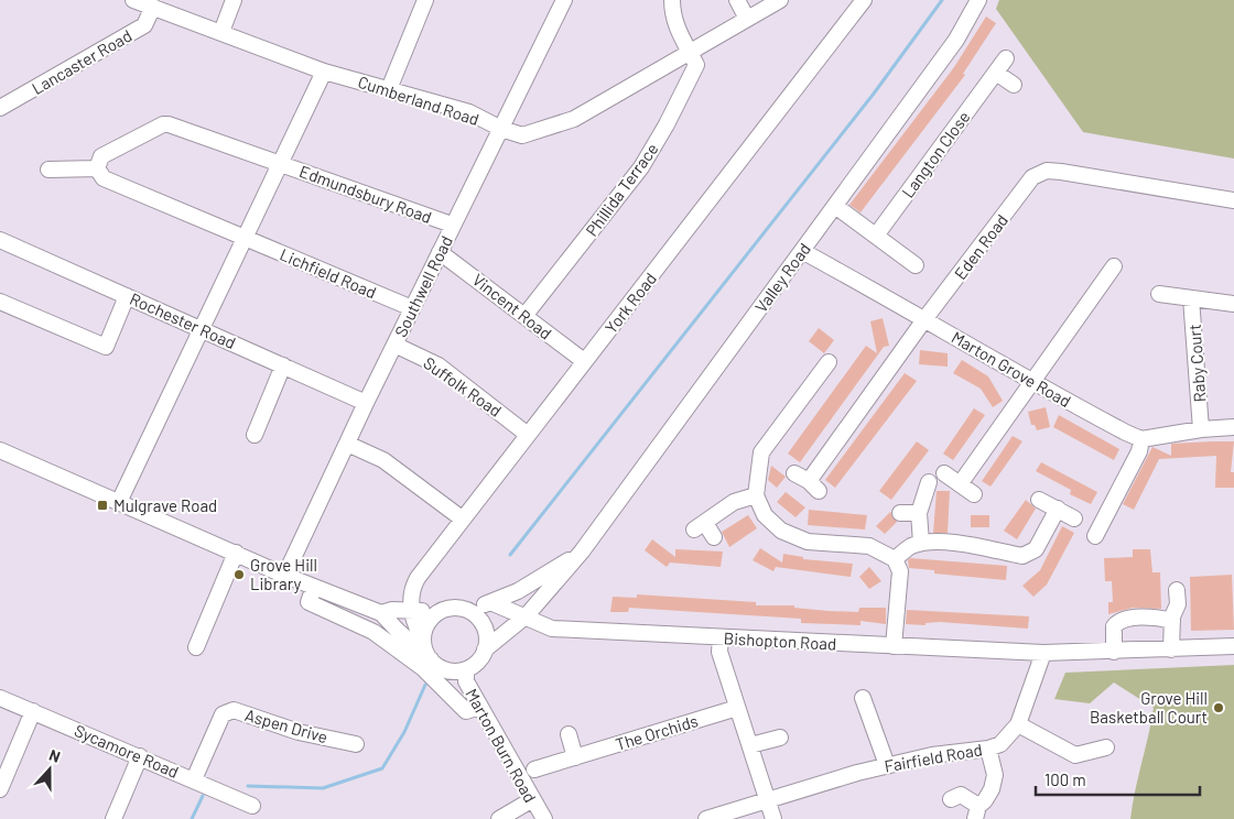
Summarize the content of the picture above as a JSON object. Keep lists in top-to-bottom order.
{
  "streets": {
    "street": [
      "Lancaster Road",
      "Cumberland Road",
      "Langton Close",
      "Phillida Terrace",
      "Edmundsbury Road",
      "Eden Road",
      "Lichfield Road",
      "Valley Road",
      "Southwell Road",
      "York Road",
      "Vincent Road",
      "Rochester Road",
      "Raby Court",
      "Marton Grove Road",
      "Suffolk Road",
      "Bishopton Road",
      "Aspen Drive",
      "The Orchids",
      "Marton Burn Road",
      "Sycamore Road",
      "Fairfield Road"
    ]
  },
  "crossings": [
    ["Lancaster Road", "Cumberland Road"],
    ["Cumberland Road", "Phillida Terrace"],
    ["Cumberland Road", "Southwell Road"],
    ["Phillida Terrace", "Vincent Road"],
    ["Edmundsbury Road", "Lichfield Road"],
    ["Edmundsbury Road", "Southwell Road"],
    ["Eden Road", "Marton Grove Road"],
    ["Lichfield Road", "Southwell Road"],
    ["Valley Road", "Marton Grove Road"],
    ["Valley Road", "Bishopton Road"],
    ["Valley Road", "Marton Burn Road"],
    ["Southwell Road", "Vincent Road"],
    ["Southwell Road", "Rochester Road"],
    ["Southwell Road", "Suffolk Road"],
    ["York Road", "Vincent Road"],
    ["York Road", "Suffolk Road"],
    ["Bishopton Road", "Fairfield Road"],
    ["Aspen Drive", "Sycamore Road"]
  ],
  "places": {
    "transit": ["Mulgrave Road"],
    "other": ["Grove Hill Library", "Grove Hill Basketball Court"]
  },
  "scale_bar": "100 m",
  "north": "top"
}
